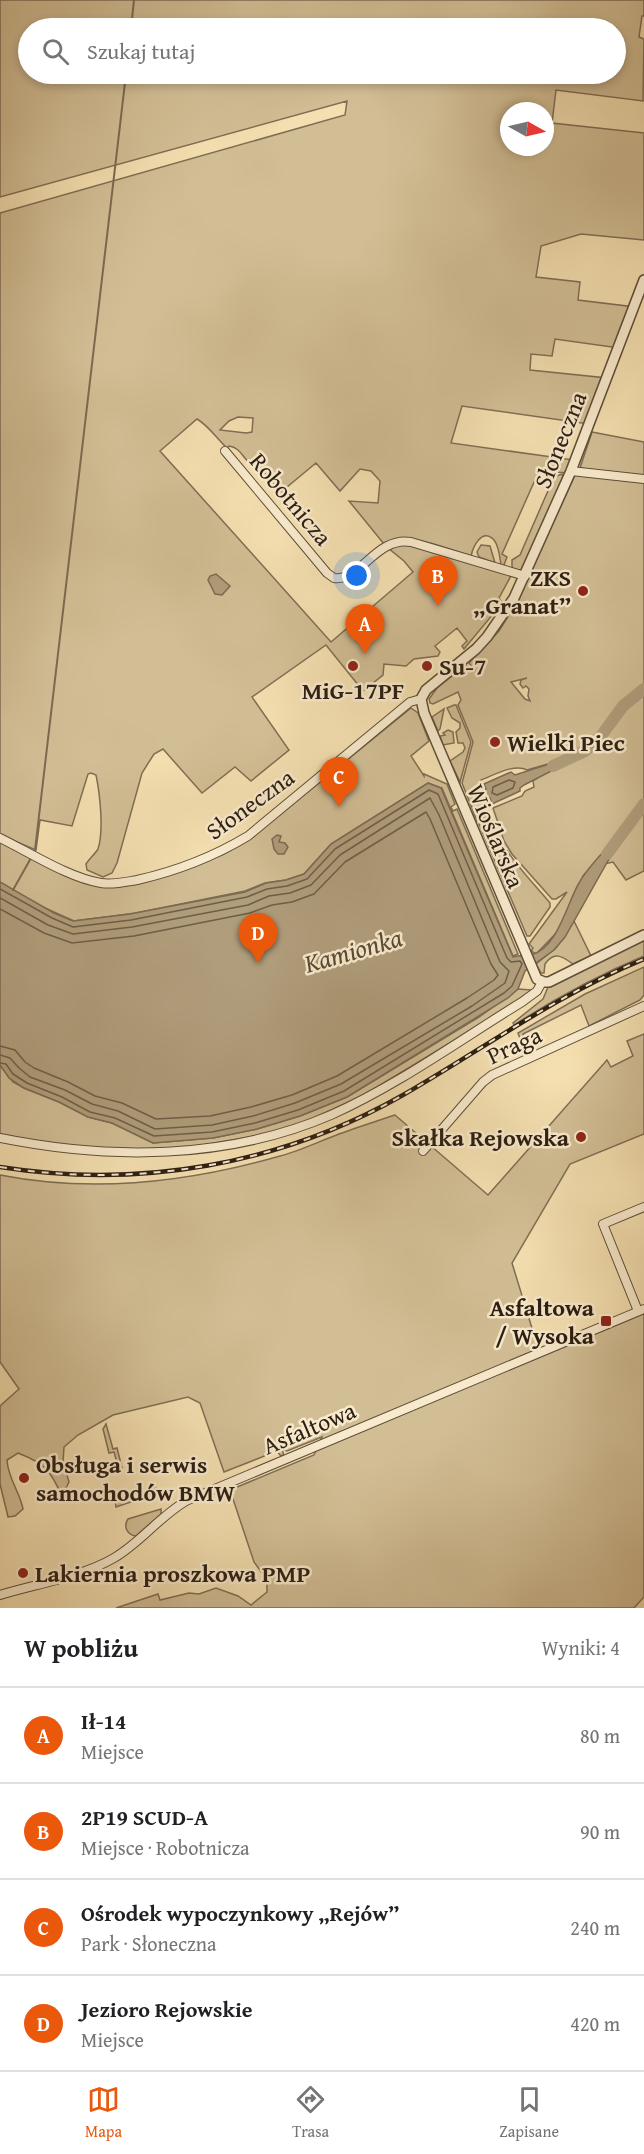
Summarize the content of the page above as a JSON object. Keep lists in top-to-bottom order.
{
  "streets": {
    "street": [
      "Słoneczna",
      "Robotnicza",
      "Wioślarska",
      "Praga",
      "Asfaltowa"
    ]
  },
  "crossings": [
    ["Słoneczna", "Robotnicza"],
    ["Słoneczna", "Wioślarska"]
  ],
  "water": ["Kamionka"],
  "places": {
    "other": [
      "ZKS „Granat”",
      "MiG-17PF",
      "Su-7",
      "Wielki Piec",
      "Skałka Rejowska",
      "Obsługa i serwis samochodów BMW",
      "Lakiernia proszkowa PMP"
    ],
    "transit": ["Asfaltowa / Wysoka"]
  },
  "north": "right",
  "page": {
    "search": "Szukaj tutaj",
    "pins": [
      "B",
      "A",
      "C",
      "D"
    ],
    "heading": ["W pobliżu", "Wyniki: 4"],
    "list": [
      {
        "mark": "A",
        "name": "Ił-14",
        "note": "Miejsce",
        "value": "80 m"
      },
      {
        "mark": "B",
        "name": "2P19 SCUD-A",
        "note": "Miejsce · Robotnicza",
        "value": "90 m"
      },
      {
        "mark": "C",
        "name": "Ośrodek wypoczynkowy „Rejów”",
        "note": "Park · Słoneczna",
        "value": "240 m"
      },
      {
        "mark": "D",
        "name": "Jezioro Rejowskie",
        "note": "Miejsce",
        "value": "420 m"
      }
    ],
    "nav": ["Mapa", "Trasa", "Zapisane"]
  }
}
